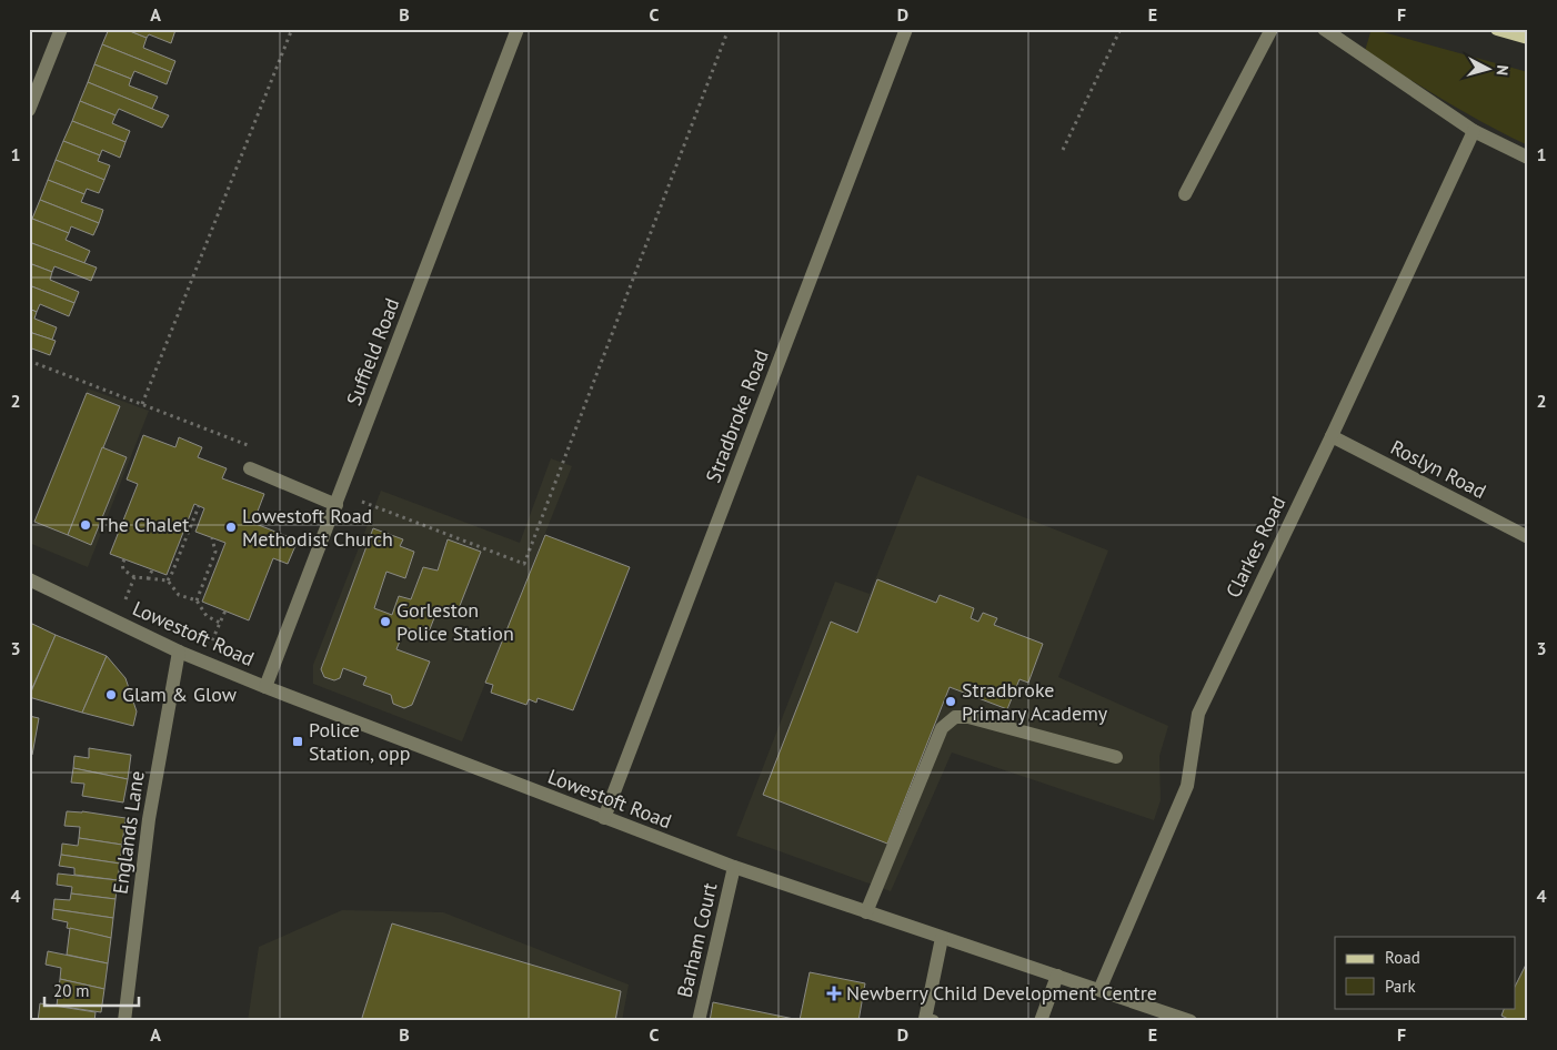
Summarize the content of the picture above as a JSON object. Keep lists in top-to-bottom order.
{
  "streets": {
    "street": [
      "Suffield Road",
      "Stradbroke Road",
      "Roslyn Road",
      "Clarkes Road",
      "Lowestoft Road",
      "Englands Lane",
      "Barham Court"
    ]
  },
  "crossings": [
    ["Suffield Road", "Lowestoft Road"],
    ["Stradbroke Road", "Lowestoft Road"],
    ["Roslyn Road", "Clarkes Road"],
    ["Clarkes Road", "Lowestoft Road"],
    ["Lowestoft Road", "Englands Lane"],
    ["Lowestoft Road", "Barham Court"]
  ],
  "places": {
    "other": [
      "The Chalet",
      "Lowestoft Road Methodist Church",
      "Gorleston Police Station",
      "Glam & Glow",
      "Stradbroke Primary Academy"
    ],
    "transit": ["Police Station, opp"],
    "health": ["Newberry Child Development Centre"]
  },
  "legend": ["Road", "Park"],
  "scale_bar": "20 m",
  "north": "right",
  "grid": {
    "columns": [
      "A",
      "B",
      "C",
      "D",
      "E",
      "F"
    ],
    "rows": [
      "1",
      "2",
      "3",
      "4"
    ]
  }
}
